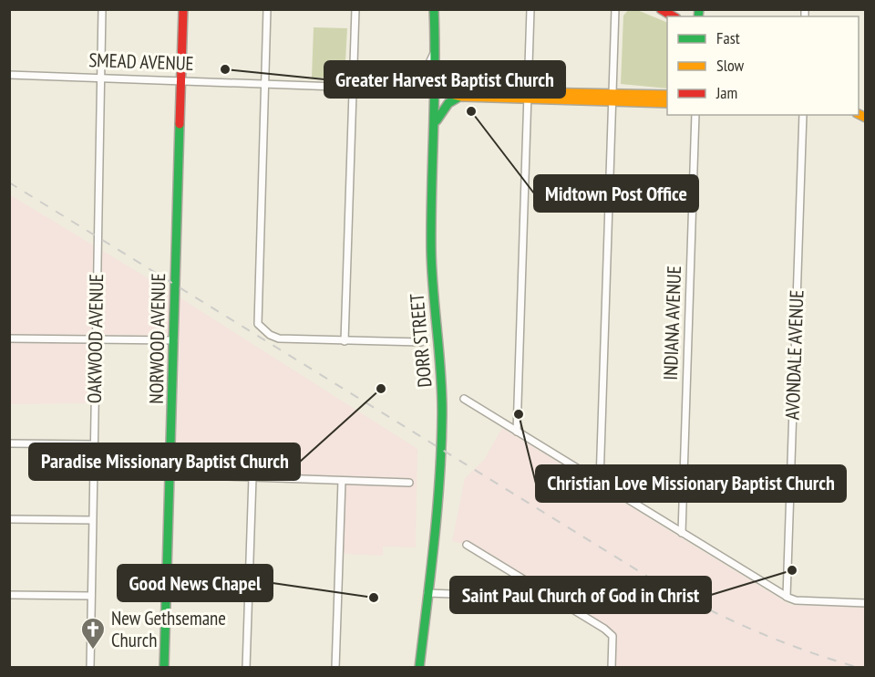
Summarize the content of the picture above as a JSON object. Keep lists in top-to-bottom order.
{
  "streets": {
    "street": [
      "SMEAD AVENUE",
      "INDIANA AVENUE",
      "OAKWOOD AVENUE",
      "NORWOOD AVENUE",
      "DORR STREET",
      "AVONDALE AVENUE"
    ]
  },
  "crossings": [
    ["SMEAD AVENUE", "OAKWOOD AVENUE"],
    ["SMEAD AVENUE", "NORWOOD AVENUE"],
    ["SMEAD AVENUE", "DORR STREET"]
  ],
  "places": {
    "other": [
      "Greater Harvest Baptist Church",
      "Midtown Post Office",
      "Paradise Missionary Baptist Church",
      "Christian Love Missionary Baptist Church",
      "Saint Paul Church of God in Christ",
      "Good News Chapel"
    ],
    "church": ["New Gethsemane Church"]
  },
  "legend": ["Fast", "Slow", "Jam"]
}
